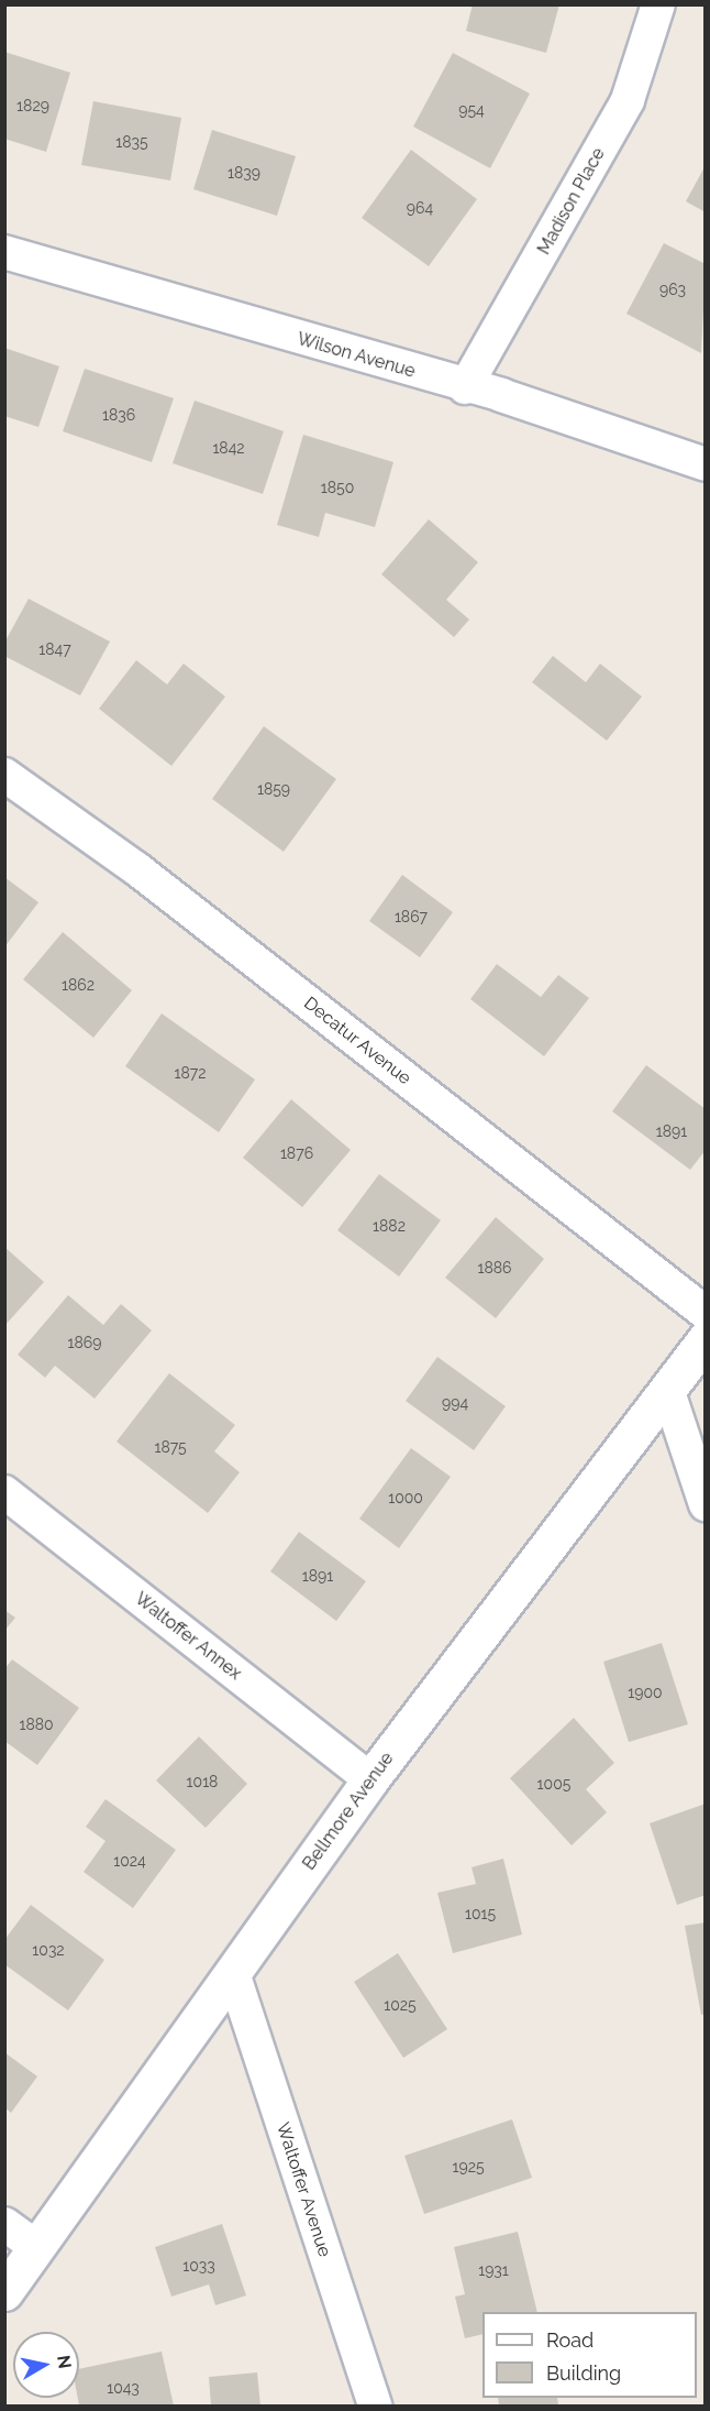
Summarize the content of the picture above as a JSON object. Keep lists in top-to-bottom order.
{
  "streets": {
    "main road": ["Bellmore Avenue"],
    "street": [
      "Madison Place",
      "Wilson Avenue",
      "Decatur Avenue",
      "Waltoffer Annex",
      "Waltoffer Avenue"
    ]
  },
  "crossings": [
    ["Madison Place", "Wilson Avenue"],
    ["Waltoffer Annex", "Bellmore Avenue"],
    ["Bellmore Avenue", "Waltoffer Avenue"]
  ],
  "house_numbers": [
    "1829",
    "954",
    "1835",
    "1839",
    "964",
    "963",
    "1836",
    "1842",
    "1850",
    "1847",
    "1859",
    "1867",
    "1862",
    "1872",
    "1891",
    "1876",
    "1882",
    "1886",
    "1869",
    "994",
    "1875",
    "1000",
    "1891",
    "1900",
    "1880",
    "1018",
    "1005",
    "1024",
    "1015",
    "1032",
    "1025",
    "1925",
    "1033",
    "1931",
    "1043"
  ],
  "legend": ["Road", "Building"],
  "north": "right"
}
